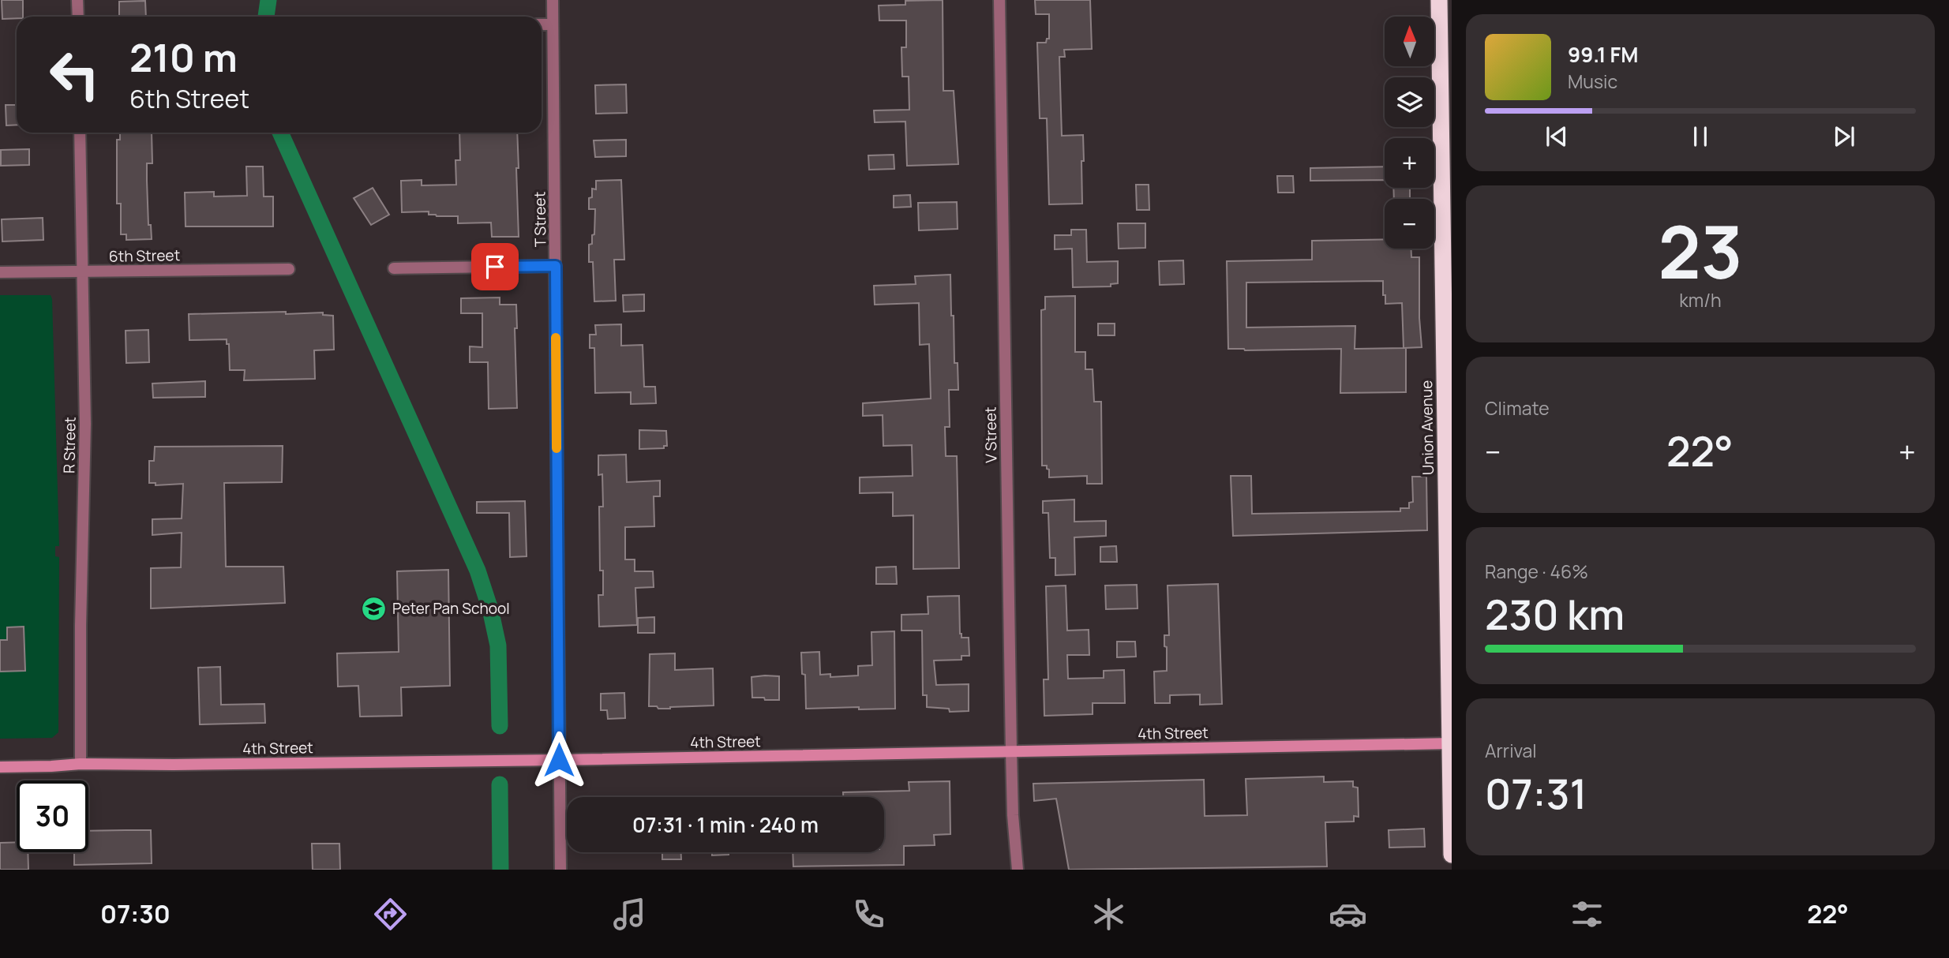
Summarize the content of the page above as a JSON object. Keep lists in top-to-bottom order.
{
  "streets": {
    "highway": ["Union Avenue"],
    "street": [
      "T Street",
      "6th Street",
      "V Street",
      "R Street",
      "4th Street"
    ]
  },
  "crossings": [
    ["T Street", "4th Street"],
    ["6th Street", "R Street"],
    ["Union Avenue", "4th Street"],
    ["V Street", "4th Street"],
    ["R Street", "4th Street"]
  ],
  "places": {
    "school or university": ["Peter Pan School"]
  },
  "north": "top",
  "page": {
    "map_buttons": ["+", "−"],
    "turn": ["210 m", "6th Street"],
    "song": ["99.1 FM", "Music"],
    "tile": [
      ["23", "km/h"],
      "Climate",
      ["Range · 46%", "230 km"],
      ["Arrival", "07:31"]
    ],
    "heat": ["−", "22°", "+"],
    "limit": "30",
    "trip": "07:31 · 1 min · 240 m",
    "tabs": ["07:30", "22°"]
  }
}
